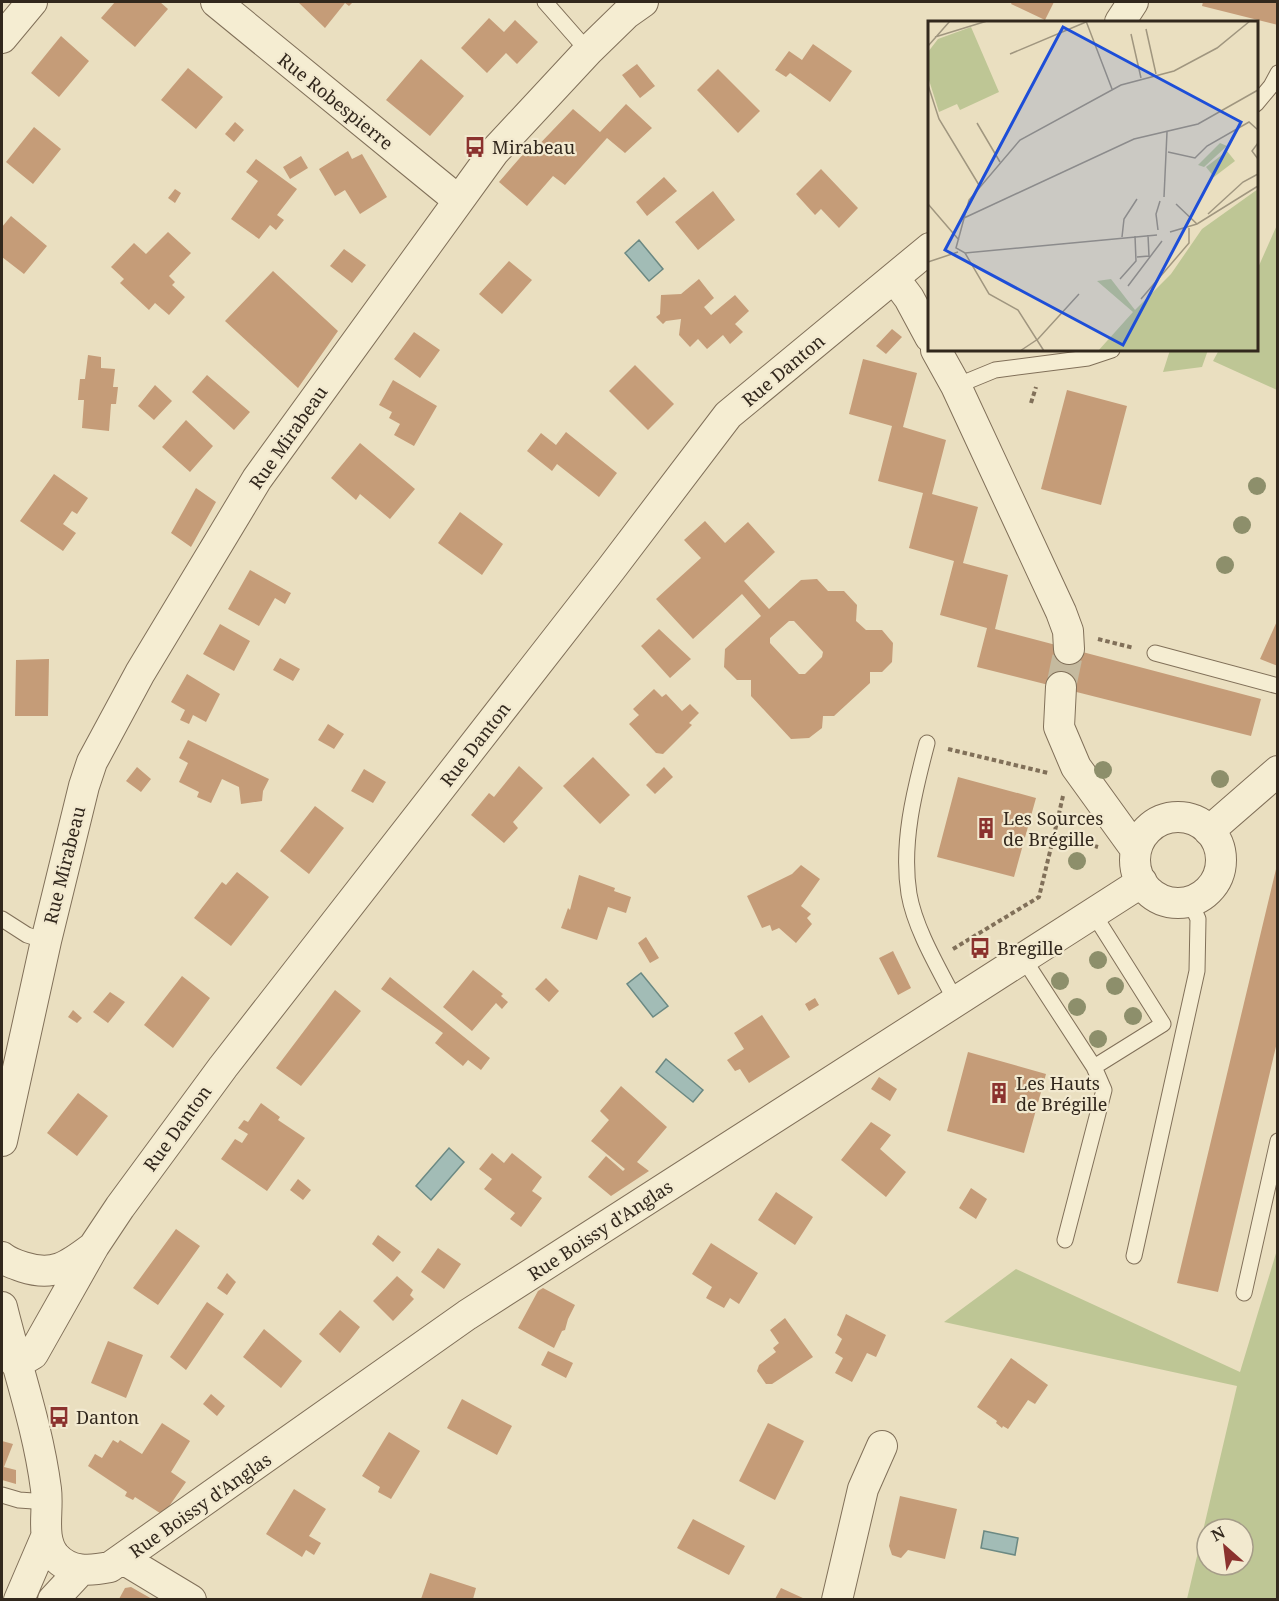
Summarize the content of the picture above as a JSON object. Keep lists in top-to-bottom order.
{
  "streets": {
    "street": [
      "Rue Robespierre",
      "Rue Danton",
      "Rue Mirabeau",
      "Rue Boissy d'Anglas"
    ]
  },
  "crossings": [
    ["Rue Robespierre", "Rue Mirabeau"]
  ],
  "places": {
    "bus stop": ["Mirabeau", "Bregille", "Danton"],
    "building": ["Les Sources de Brégille", "Les Hauts de Brégille"]
  },
  "north": "top left"
}
